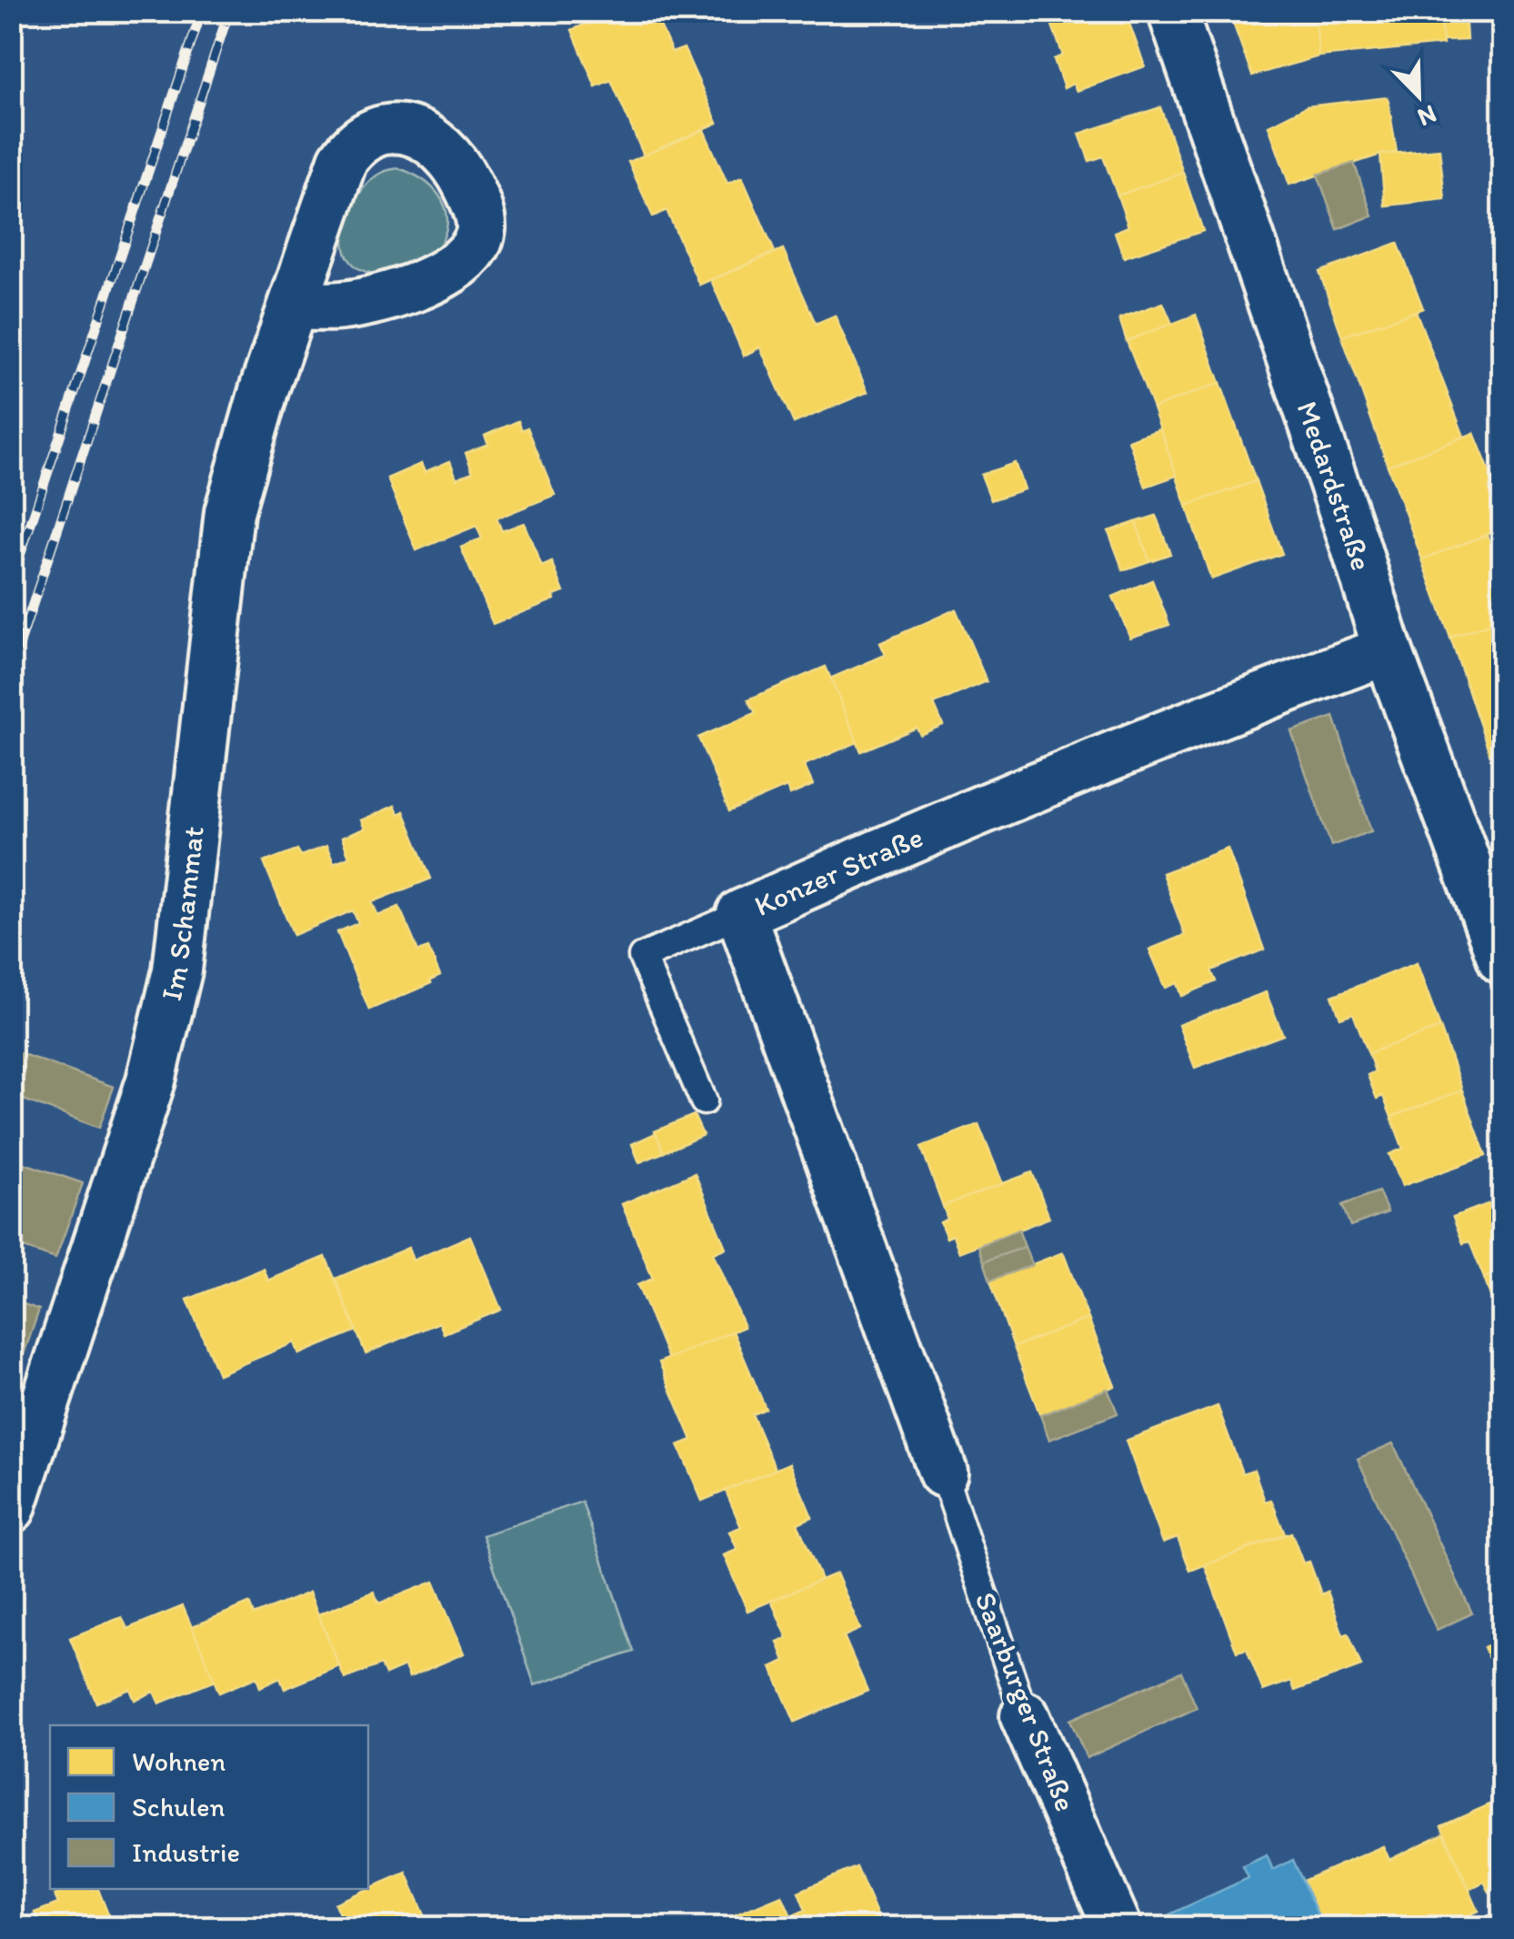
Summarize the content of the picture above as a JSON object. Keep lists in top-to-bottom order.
{
  "streets": {
    "street": [
      "Medardstraße",
      "Konzer Straße",
      "Im Schammat",
      "Saarburger Straße"
    ]
  },
  "crossings": [
    ["Medardstraße", "Konzer Straße"],
    ["Konzer Straße", "Saarburger Straße"]
  ],
  "legend": ["Wohnen", "Schulen", "Industrie"],
  "north": "bottom right"
}
